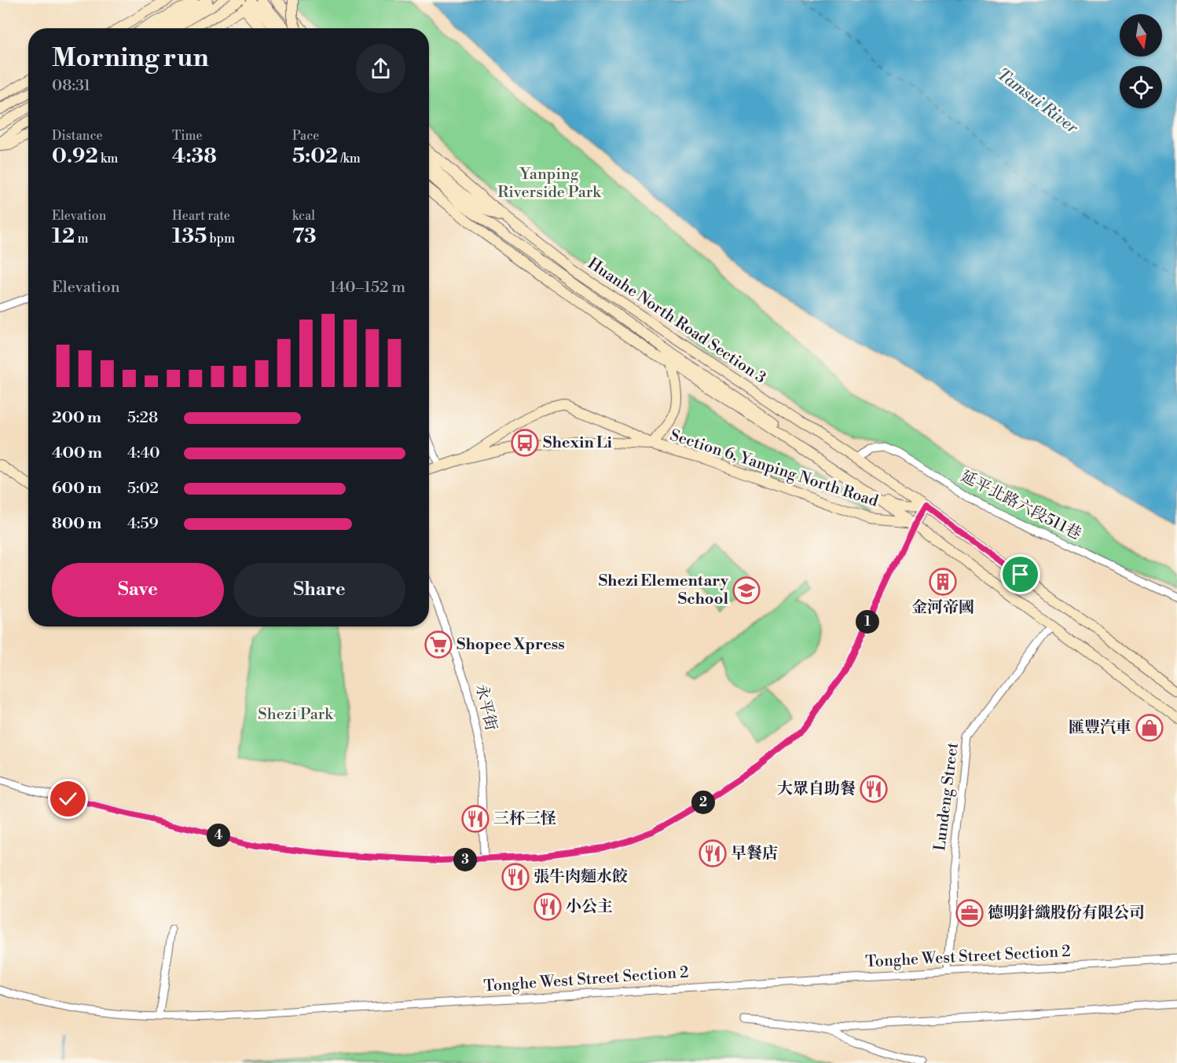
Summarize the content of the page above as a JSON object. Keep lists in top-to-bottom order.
{
  "streets": {
    "main road": ["Huanhe North Road Section 3", "Section 6, Yanping North Road"],
    "street": [
      "延平北路六段511巷",
      "永平街",
      "Lundeng Street",
      "Tonghe West Street Section 2"
    ]
  },
  "crossings": [
    ["Huanhe North Road Section 3", "延平北路六段511巷"],
    ["Lundeng Street", "Tonghe West Street Section 2"]
  ],
  "water": ["Tamsui River"],
  "parks": ["Yanping Riverside Park", "Shezi Park"],
  "places": {
    "bus stop": ["Shexin Li"],
    "building": ["金河帝國"],
    "school or university": ["Shezi Elementary School"],
    "supermarket": ["Shopee Xpress"],
    "shop": ["匯豐汽車"],
    "restaurant": [
      "大眾自助餐",
      "三杯三怪",
      "早餐店",
      "張牛肉麵水餃",
      "小公主"
    ],
    "office": ["德明針織股份有限公司"]
  },
  "north": "bottom",
  "page": {
    "heading": ["Morning run", "08:31"],
    "stats": [
      ["Distance", "0.92 km"],
      ["Time", "4:38"],
      ["Pace", "5:02 /km"],
      ["Elevation", "12 m"],
      ["Heart rate", "135 bpm"],
      ["kcal", "73"]
    ],
    "chart": ["Elevation", "140–152 m"],
    "list": [
      {
        "name": "200 m",
        "note": "5:28"
      },
      {
        "name": "400 m",
        "note": "4:40"
      },
      {
        "name": "600 m",
        "note": "5:02"
      },
      {
        "name": "800 m",
        "note": "4:59"
      }
    ],
    "buttons": ["Save", "Share"],
    "pins": [
      "1",
      "2",
      "4",
      "3"
    ]
  }
}
